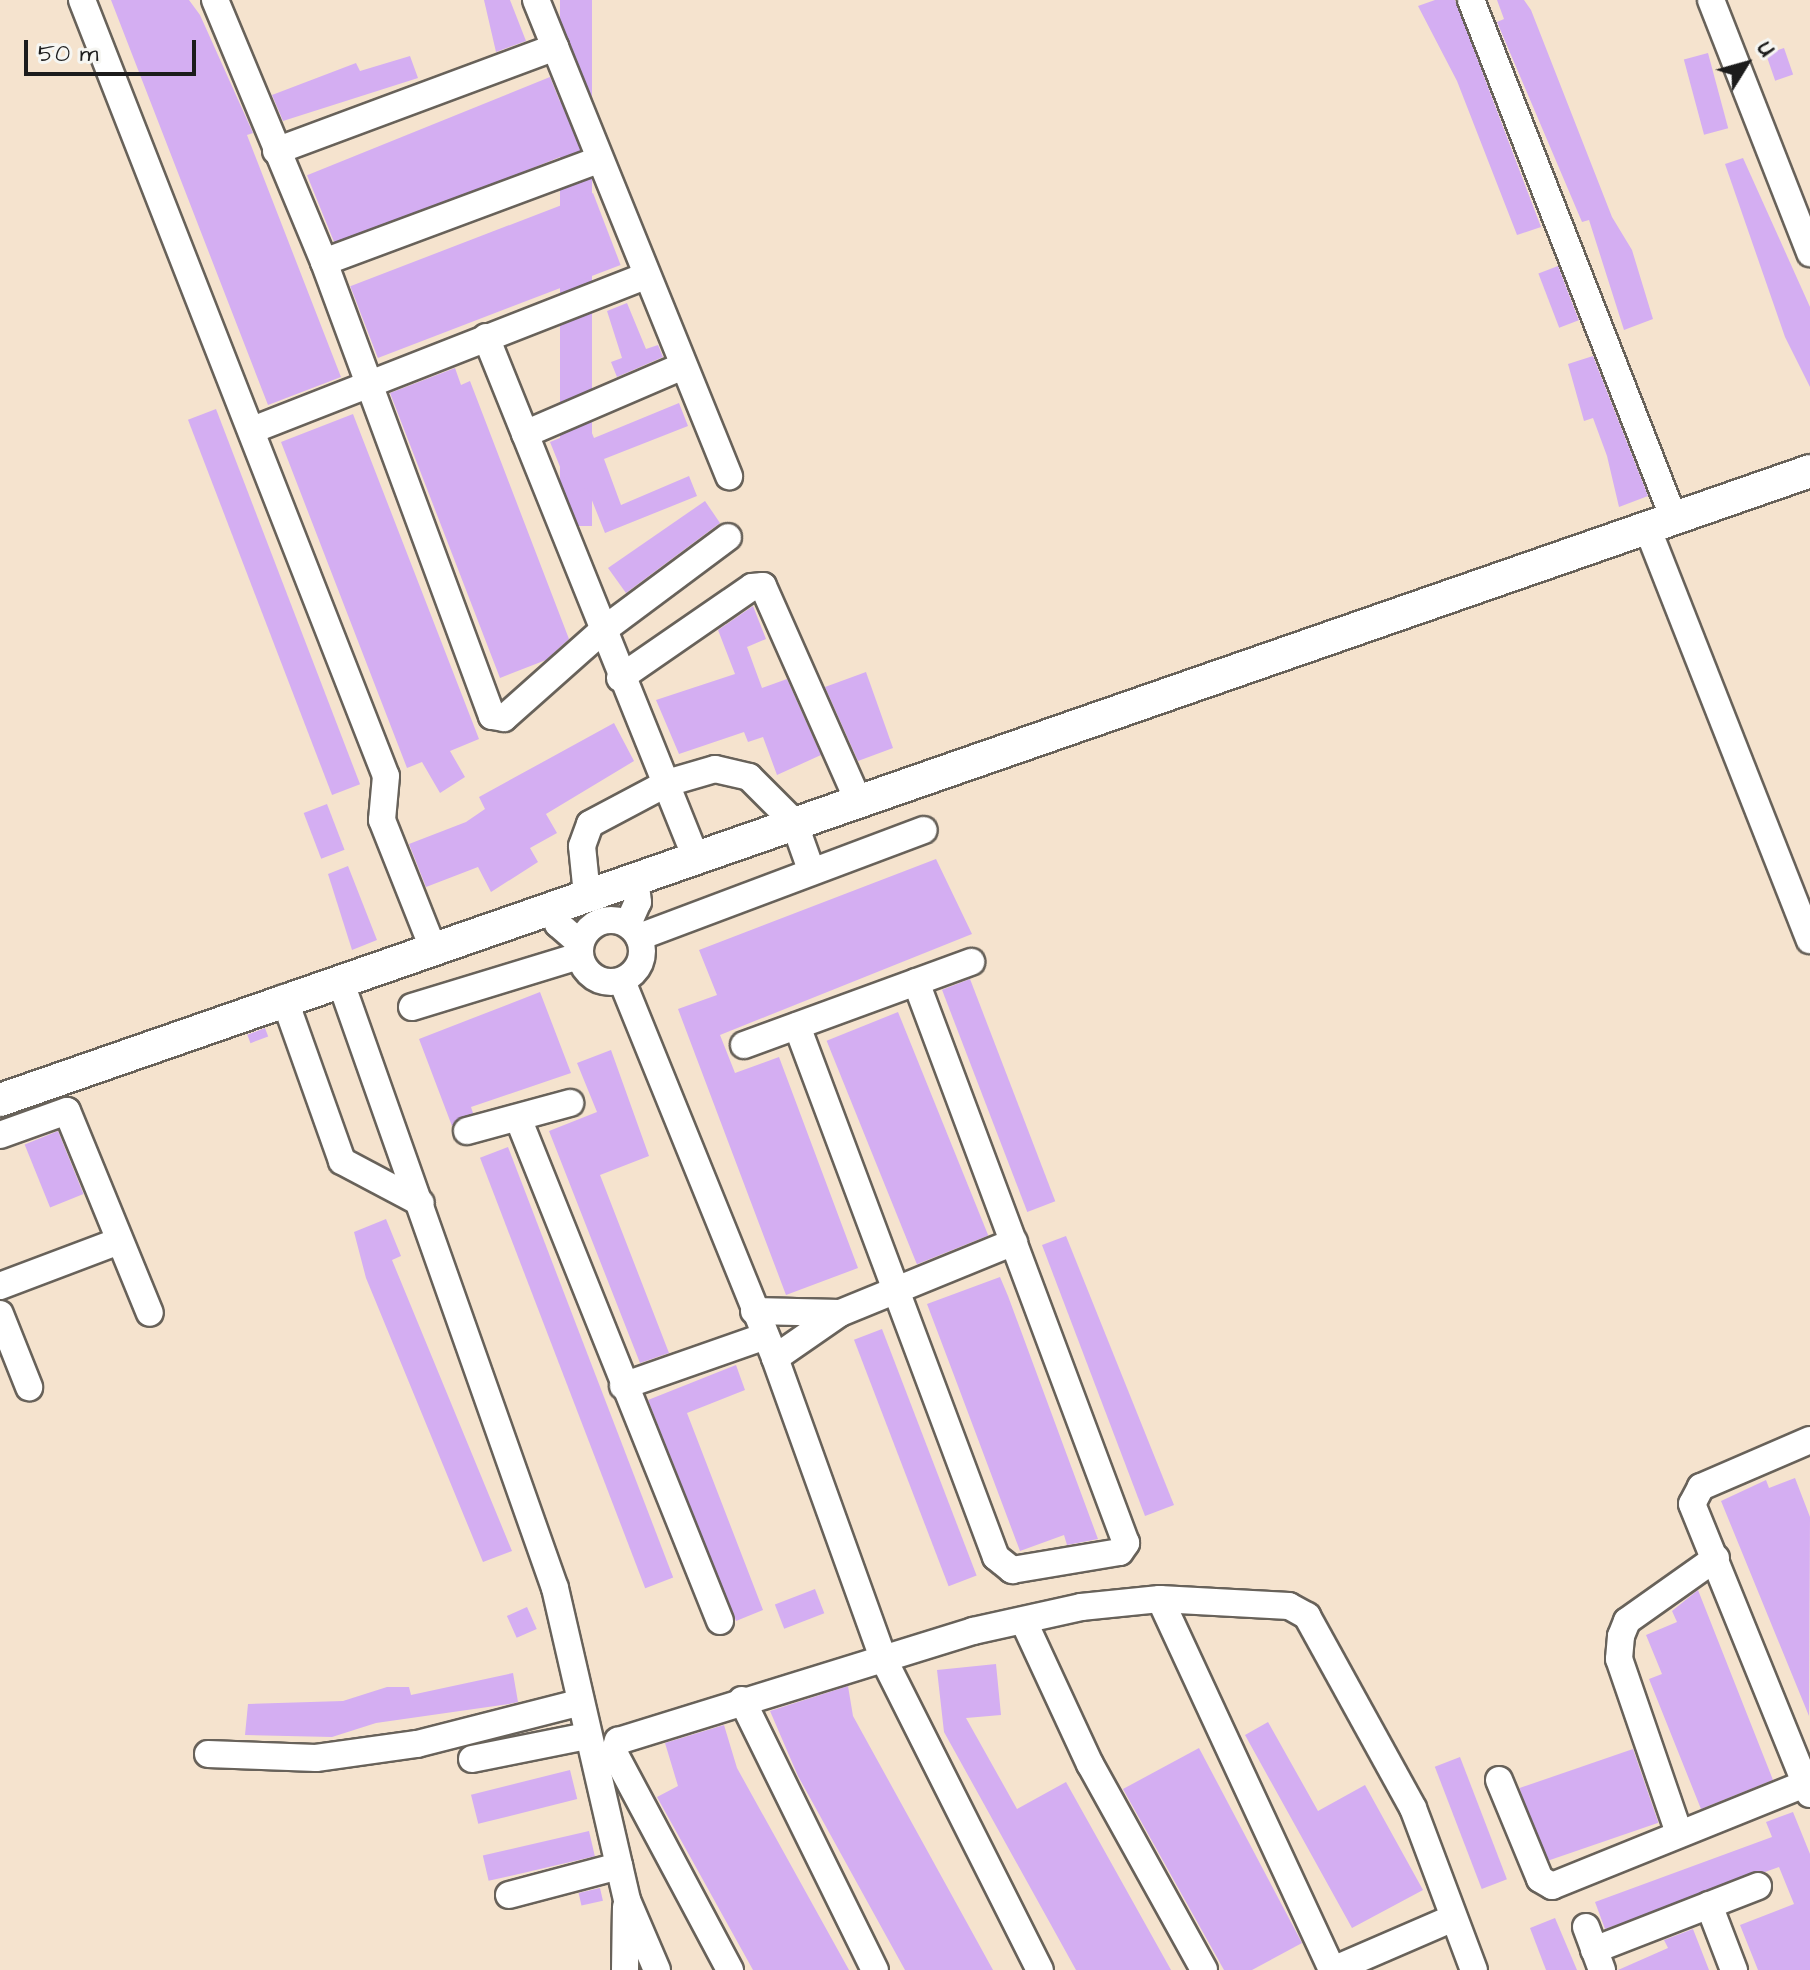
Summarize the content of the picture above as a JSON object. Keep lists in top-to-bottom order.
{
  "scale_bar": "50 m",
  "north": "top right"
}
